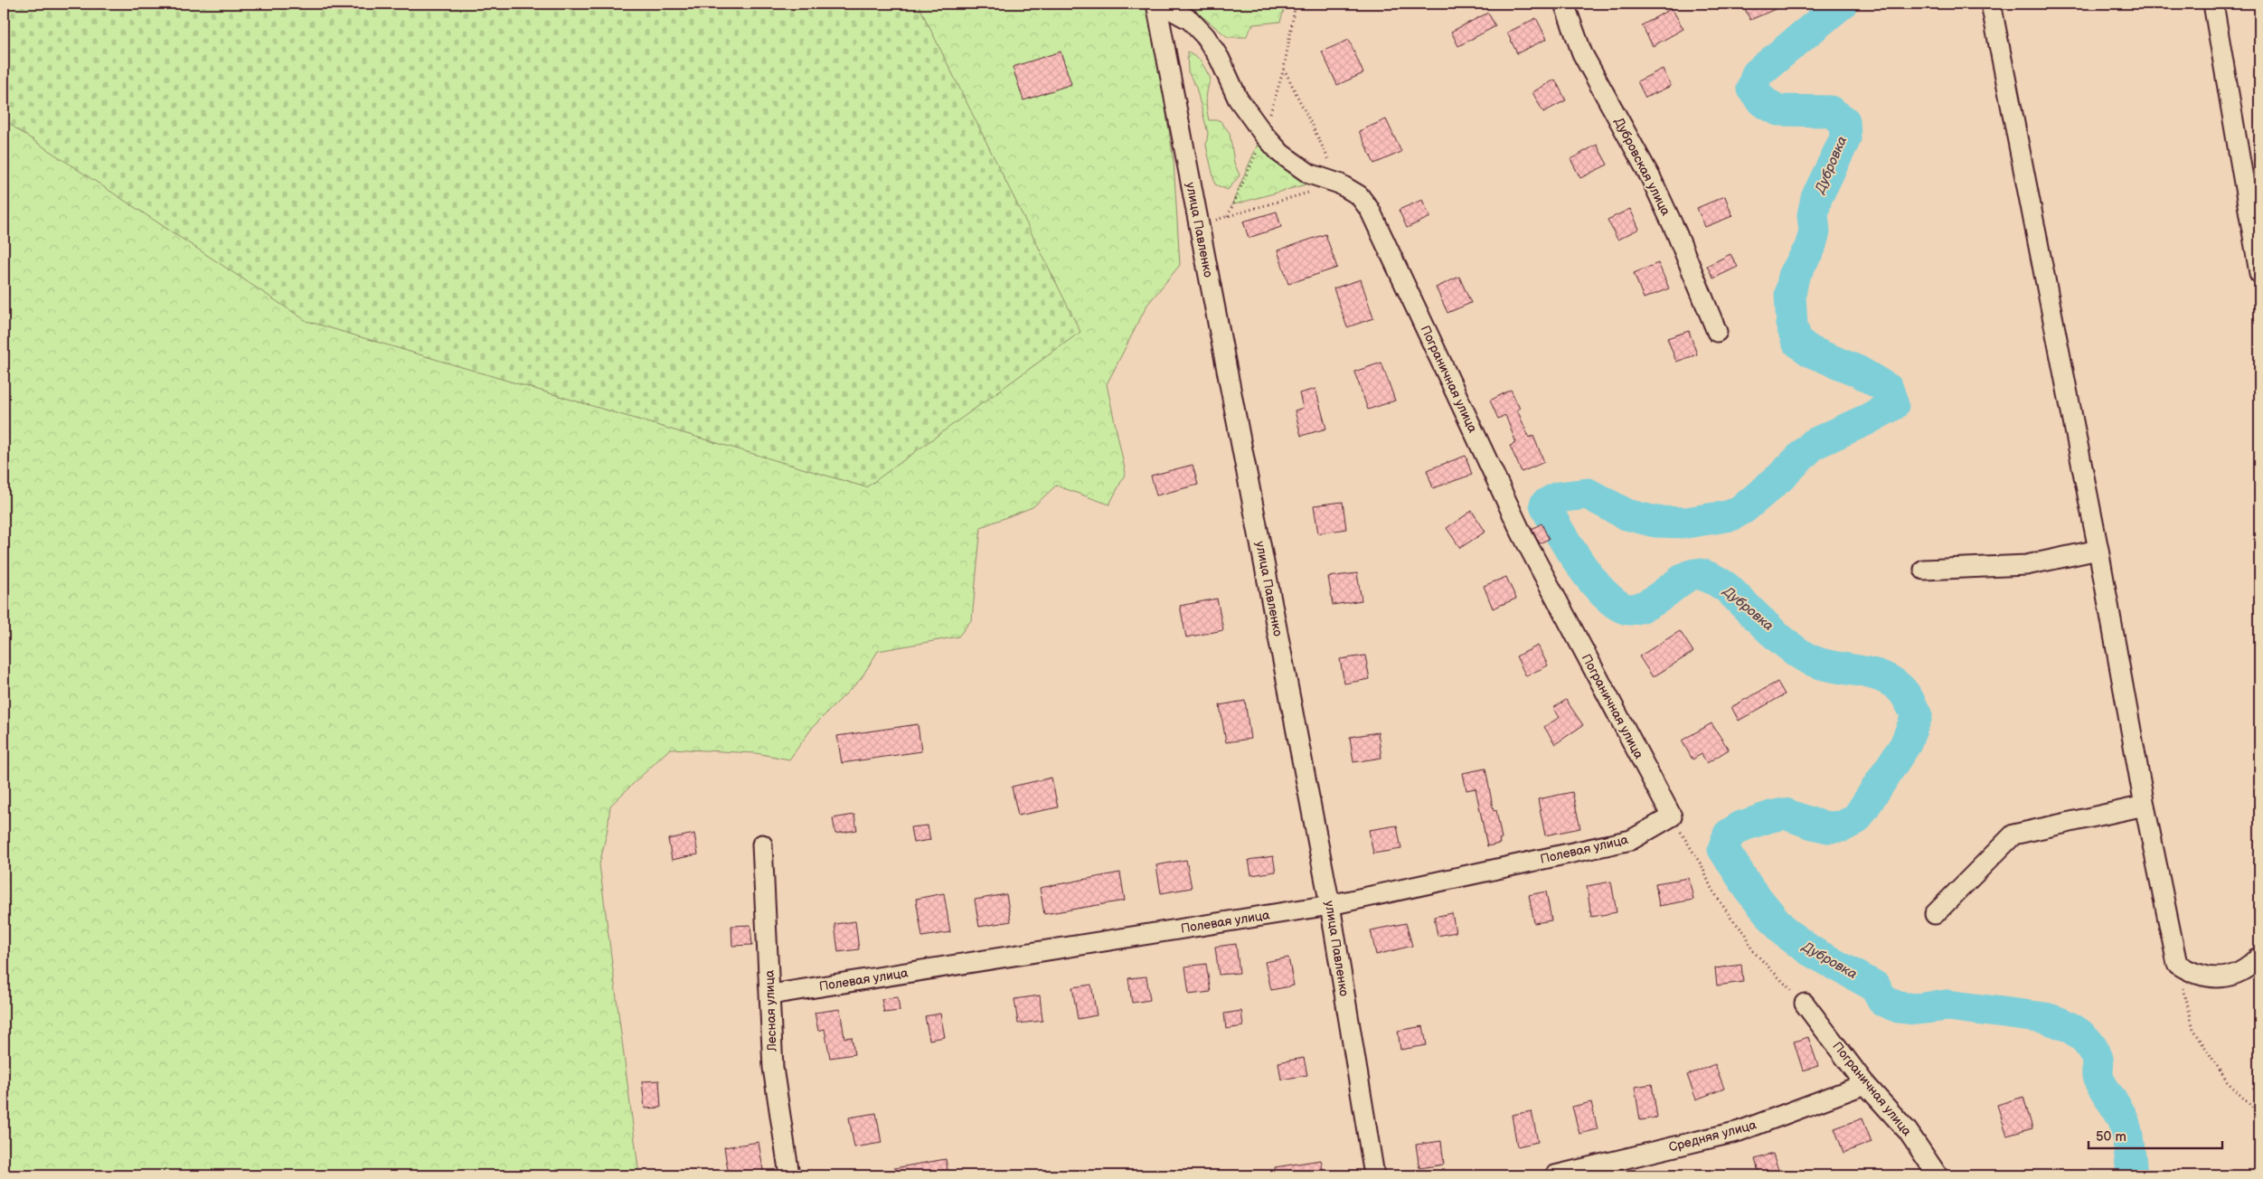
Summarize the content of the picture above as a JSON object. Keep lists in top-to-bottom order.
{
  "streets": {
    "street": [
      "Дубровская улица",
      "улица Павленко",
      "Пограничная улица",
      "Полевая улица",
      "Лесная улица",
      "Средняя улица"
    ]
  },
  "crossings": [
    ["улица Павленко", "Пограничная улица"],
    ["улица Павленко", "Полевая улица"],
    ["Пограничная улица", "Полевая улица"],
    ["Пограничная улица", "Средняя улица"],
    ["Полевая улица", "Лесная улица"]
  ],
  "water": ["Дубровка"],
  "scale_bar": "50 m"
}
